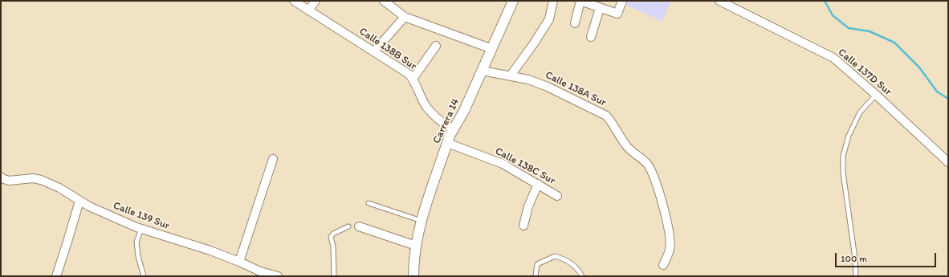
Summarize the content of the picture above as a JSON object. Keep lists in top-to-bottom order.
{
  "streets": {
    "street": [
      "Calle 138B Sur",
      "Calle 137D Sur",
      "Calle 138A Sur",
      "Carrera 14",
      "Calle 138C Sur",
      "Calle 139 Sur"
    ]
  },
  "crossings": [
    ["Calle 138B Sur", "Carrera 14"],
    ["Calle 138A Sur", "Carrera 14"],
    ["Carrera 14", "Calle 138C Sur"]
  ],
  "scale_bar": "100 m"
}
